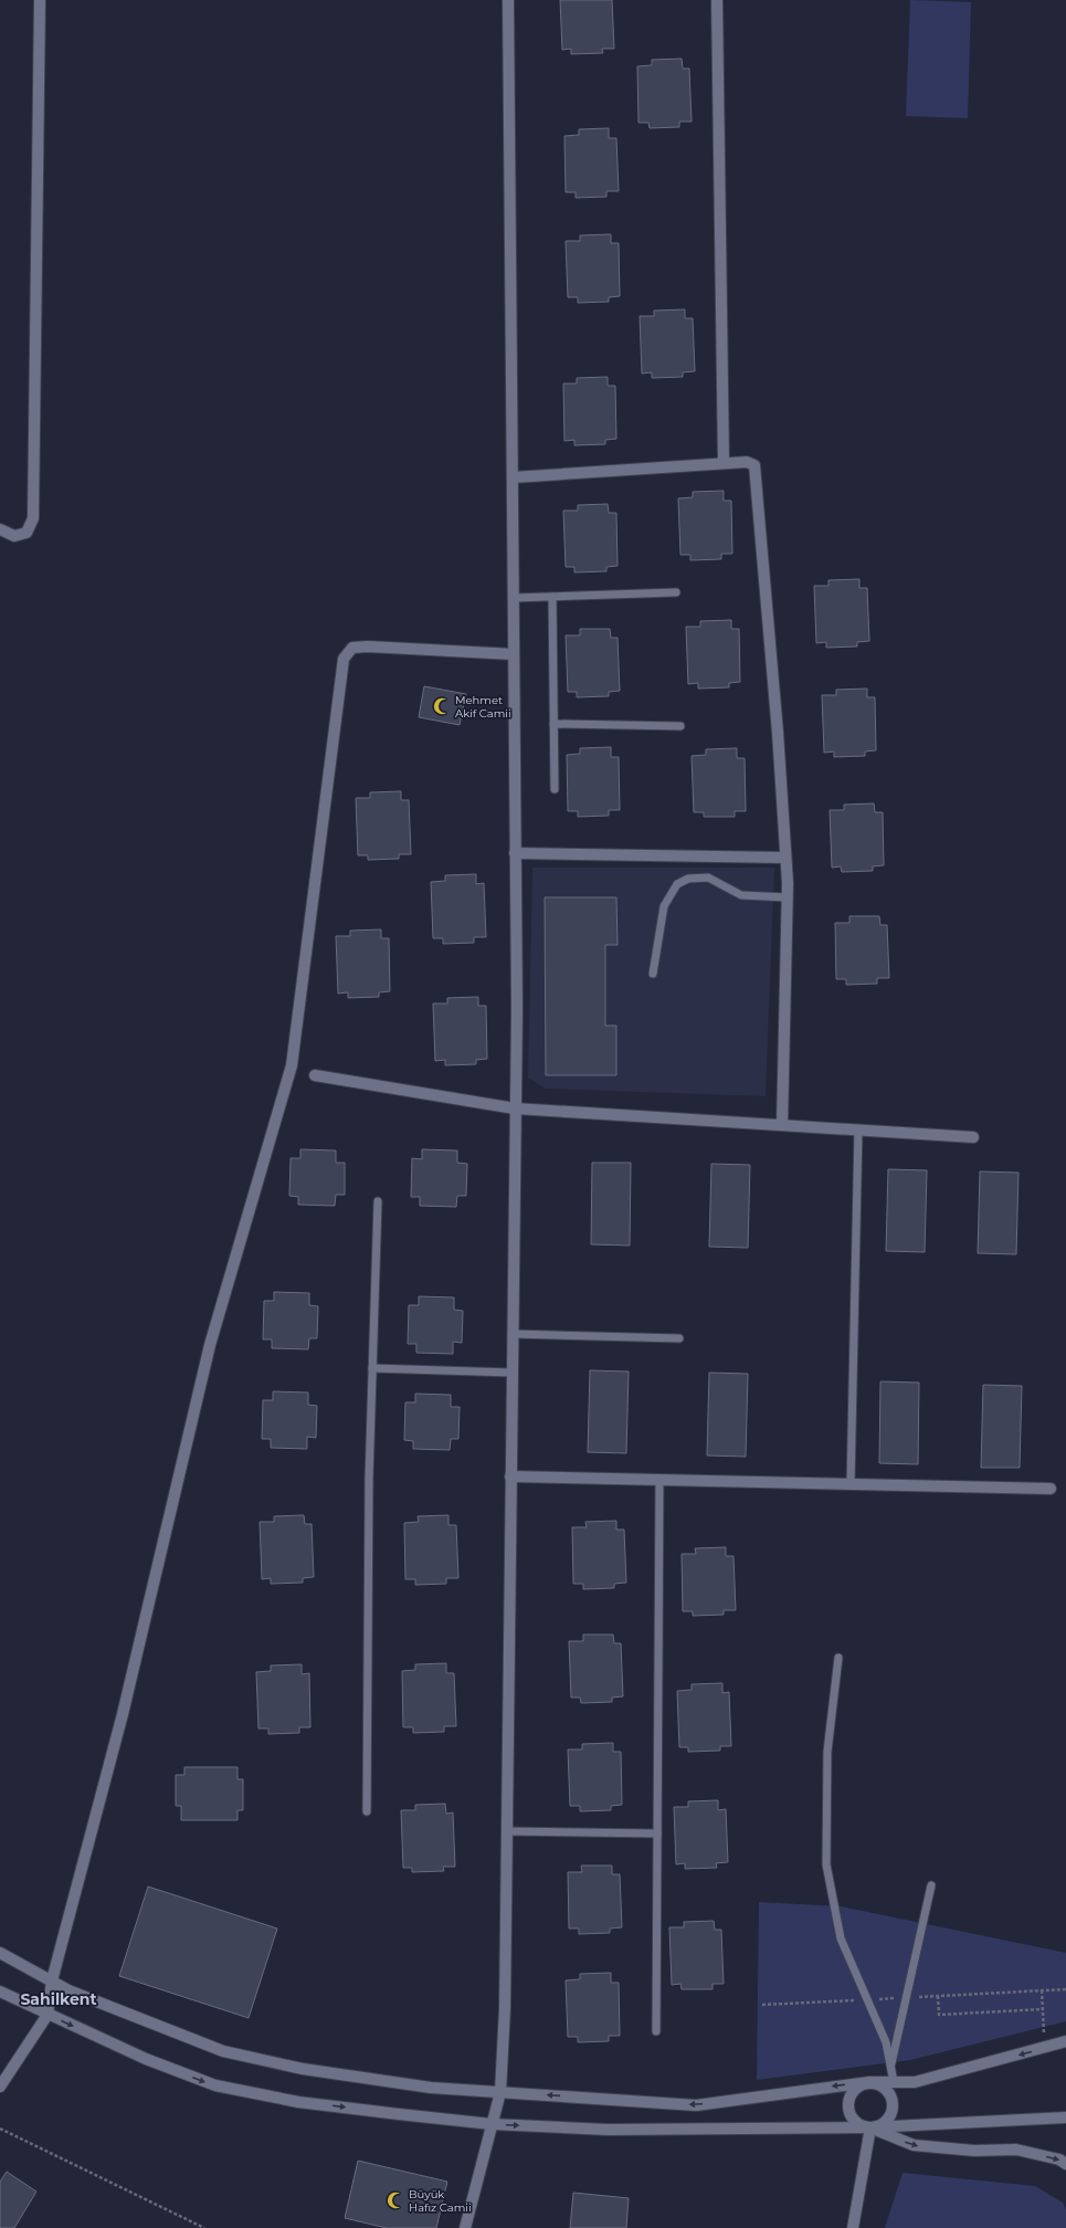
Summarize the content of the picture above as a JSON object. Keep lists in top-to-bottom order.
{
  "districts": ["Sahilkent"],
  "places": {
    "mosque": ["Mehmet Akif Camii", "Büyük Hafız Camii"]
  }
}
